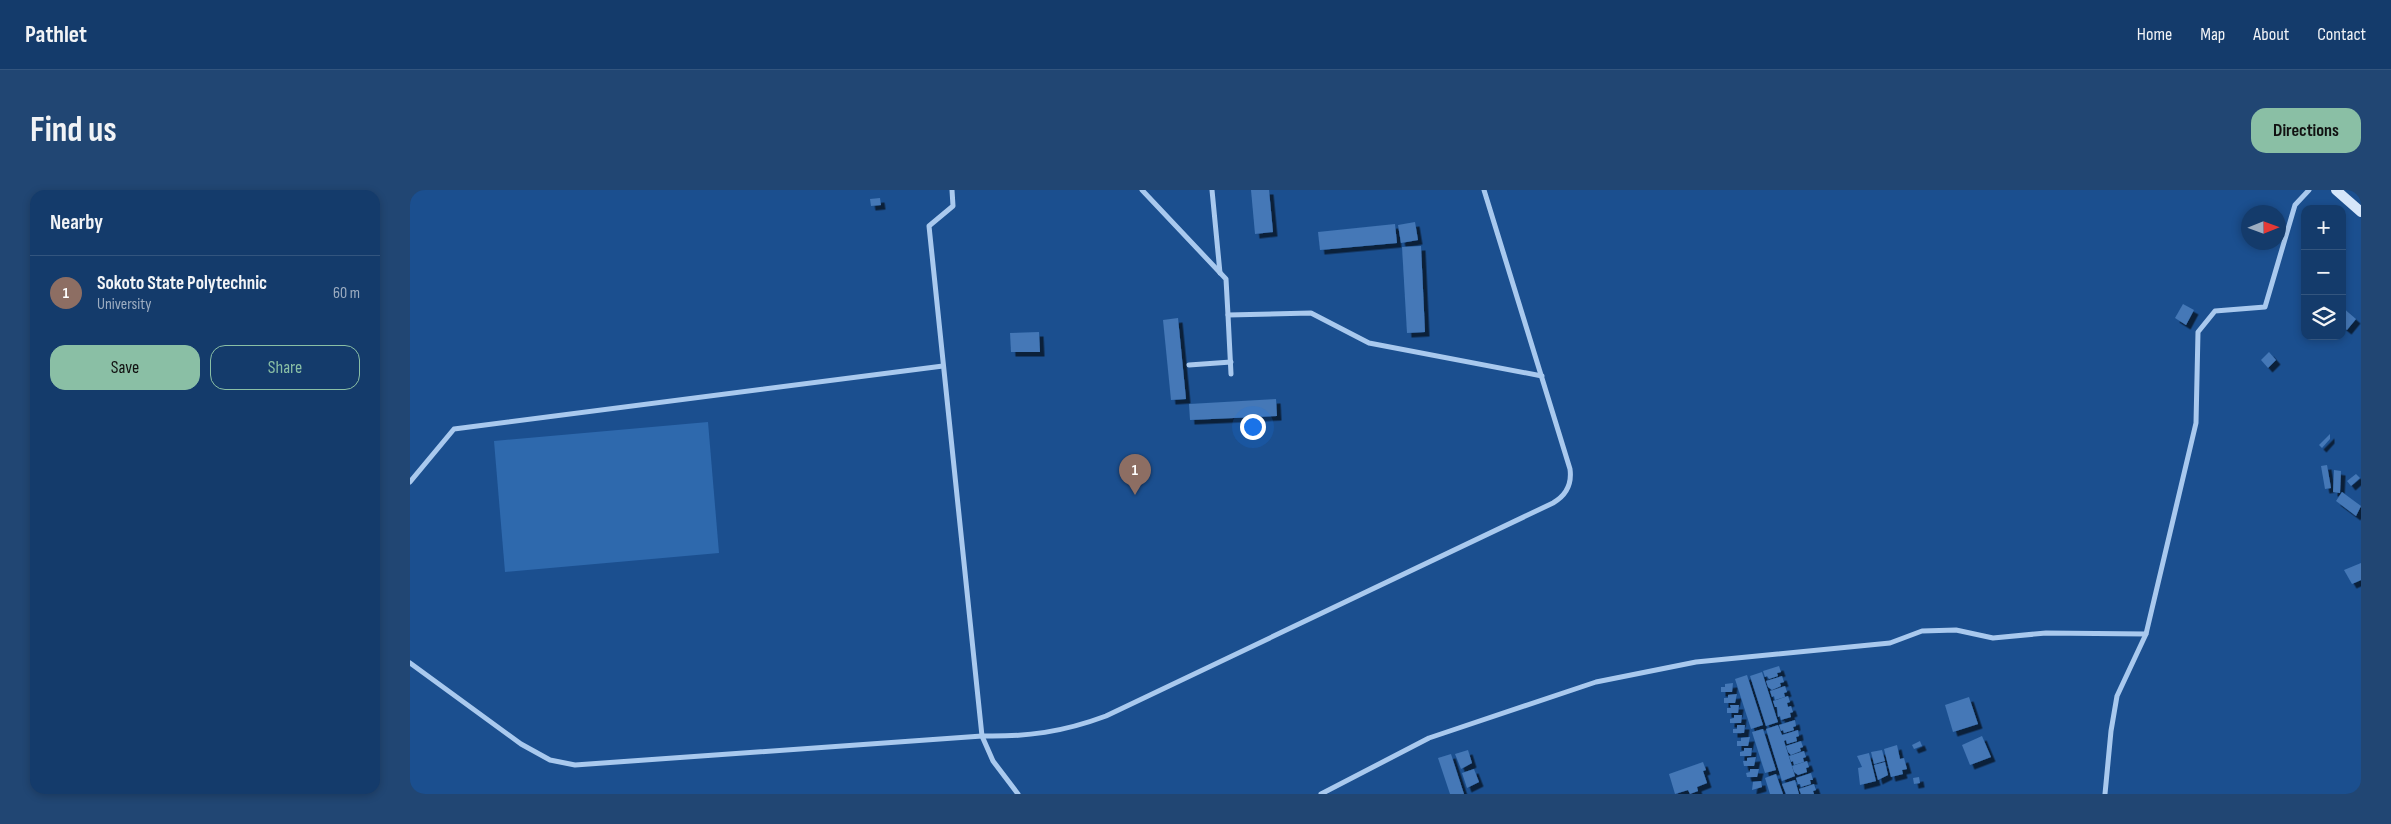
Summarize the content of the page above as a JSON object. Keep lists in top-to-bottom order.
{
  "north": "right",
  "page": {
    "header": "Pathlet",
    "nav": [
      "Home",
      "Map",
      "About",
      "Contact"
    ],
    "buttons": [
      "Directions",
      ["Save", "Share"]
    ],
    "title": "Find us",
    "heading": "Nearby",
    "map_buttons": ["+", "−"],
    "list": [
      {
        "mark": "1",
        "name": "Sokoto State Polytechnic",
        "note": "University",
        "value": "60 m"
      }
    ],
    "pins": "1"
  }
}
